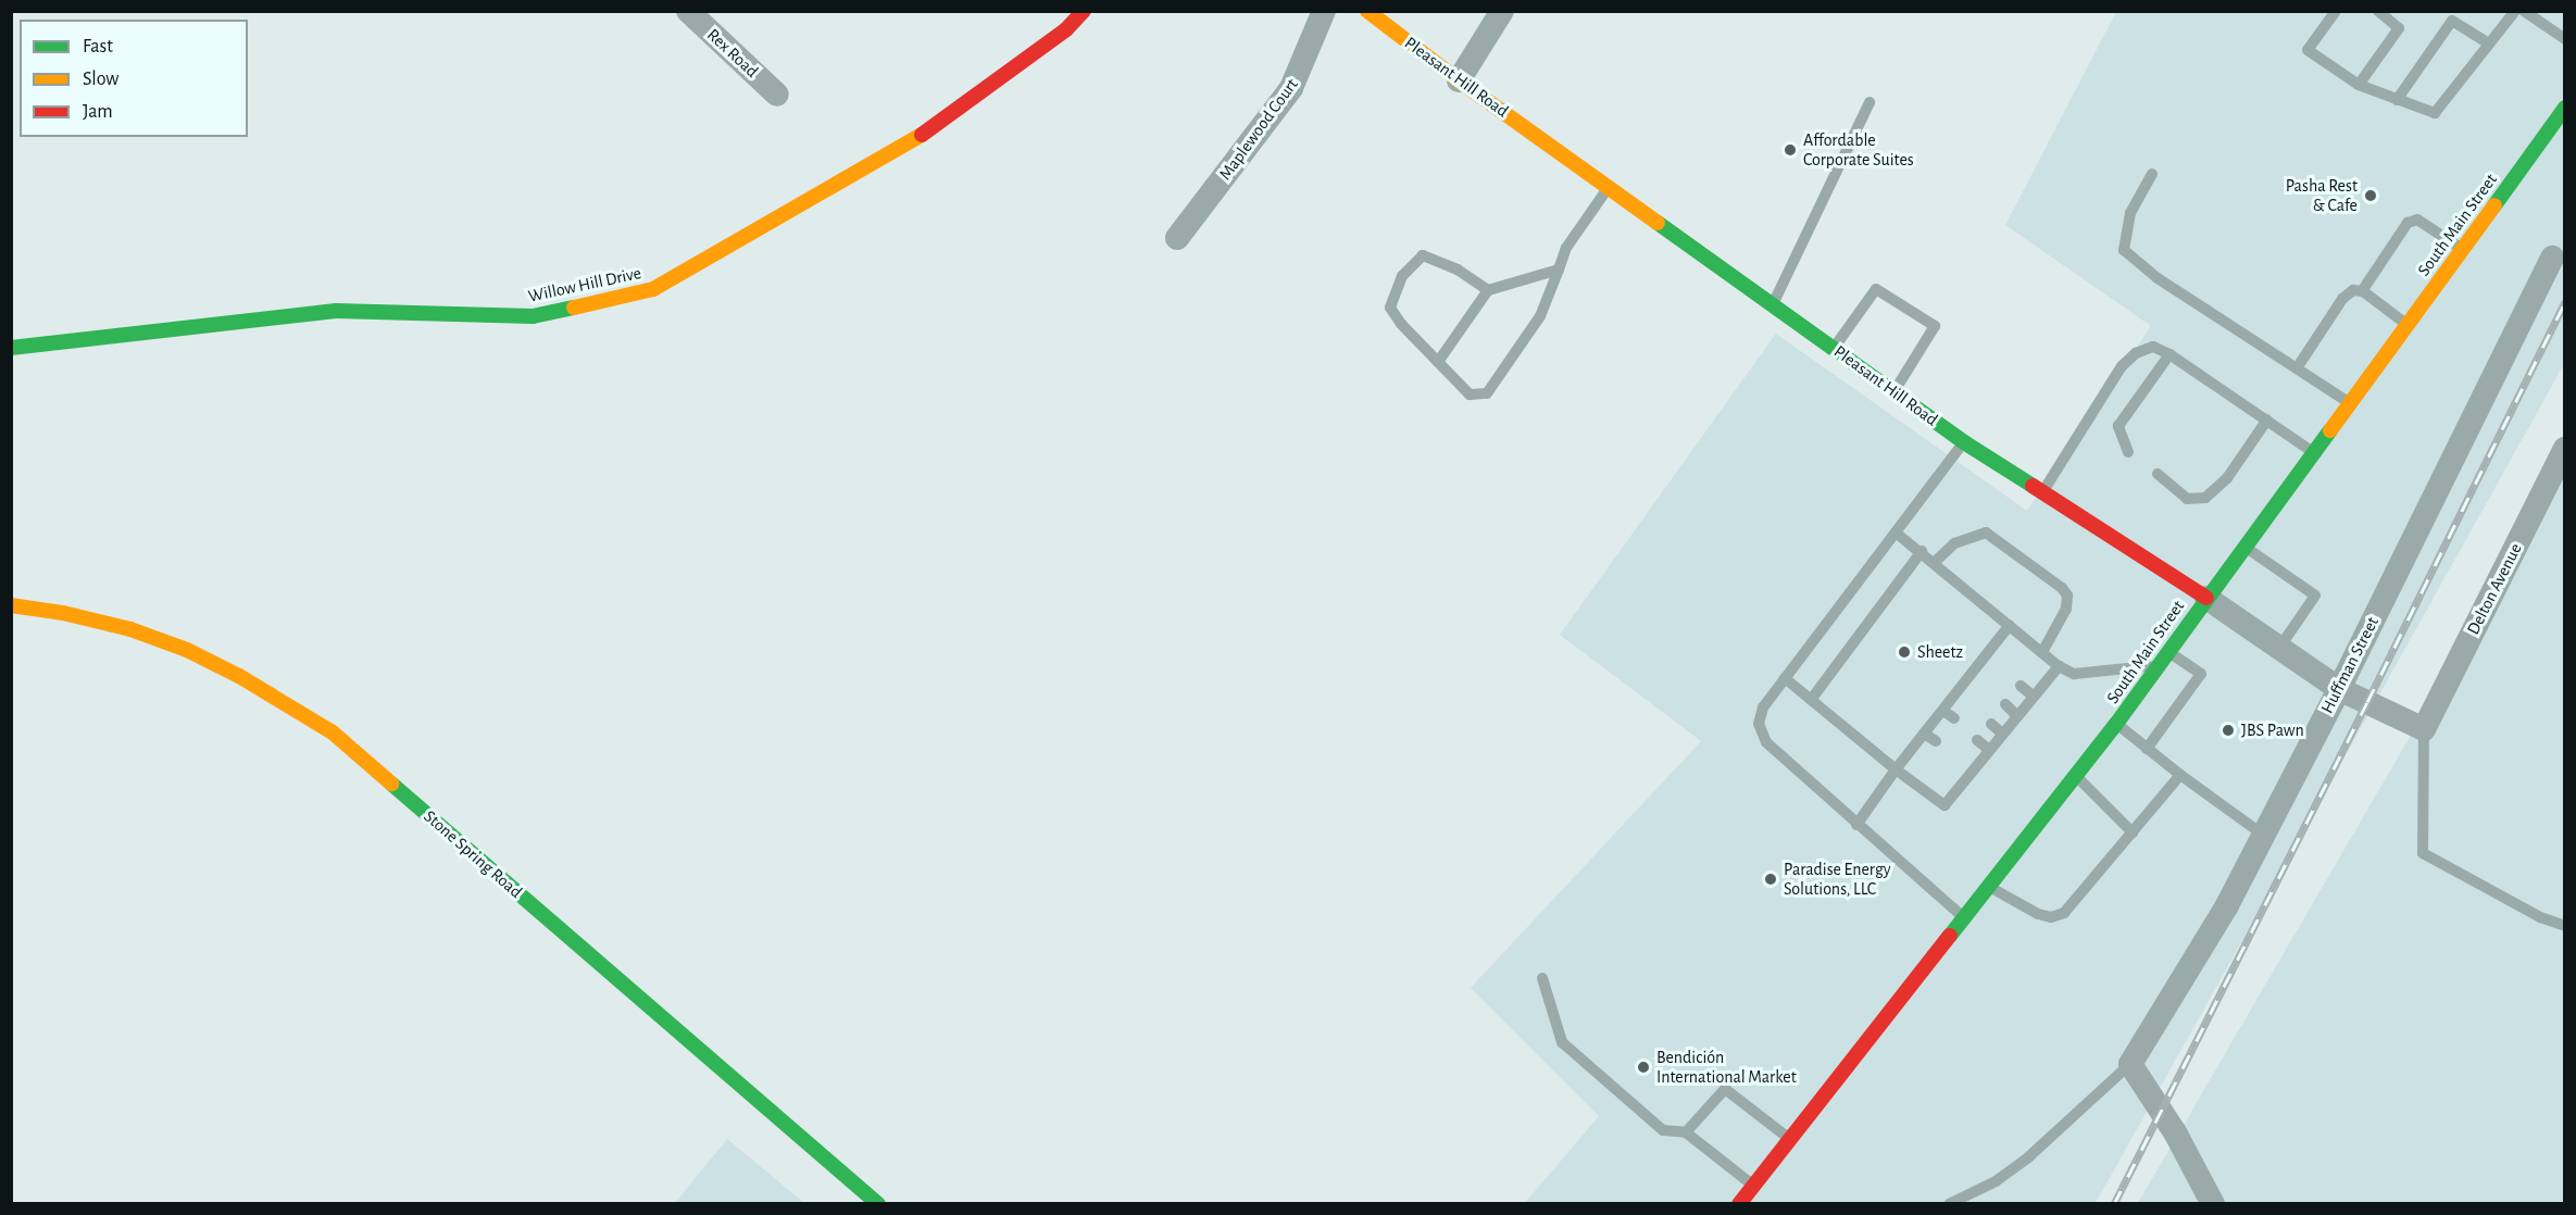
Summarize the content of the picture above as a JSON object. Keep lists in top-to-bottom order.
{
  "streets": {
    "main road": [
      "Pleasant Hill Road",
      "South Main Street",
      "Willow Hill Drive",
      "Stone Spring Road"
    ],
    "street": [
      "Rex Road",
      "Maplewood Court",
      "Delton Avenue",
      "Huffman Street"
    ]
  },
  "crossings": [
    ["Pleasant Hill Road", "South Main Street"],
    ["Pleasant Hill Road", "Delton Avenue"],
    ["Pleasant Hill Road", "Huffman Street"]
  ],
  "places": [
    "Affordable Corporate Suites",
    "Pasha Rest & Cafe",
    "Sheetz",
    "JBS Pawn",
    "Paradise Energy Solutions, LLC",
    "Bendición International Market"
  ],
  "legend": ["Fast", "Slow", "Jam"]
}
